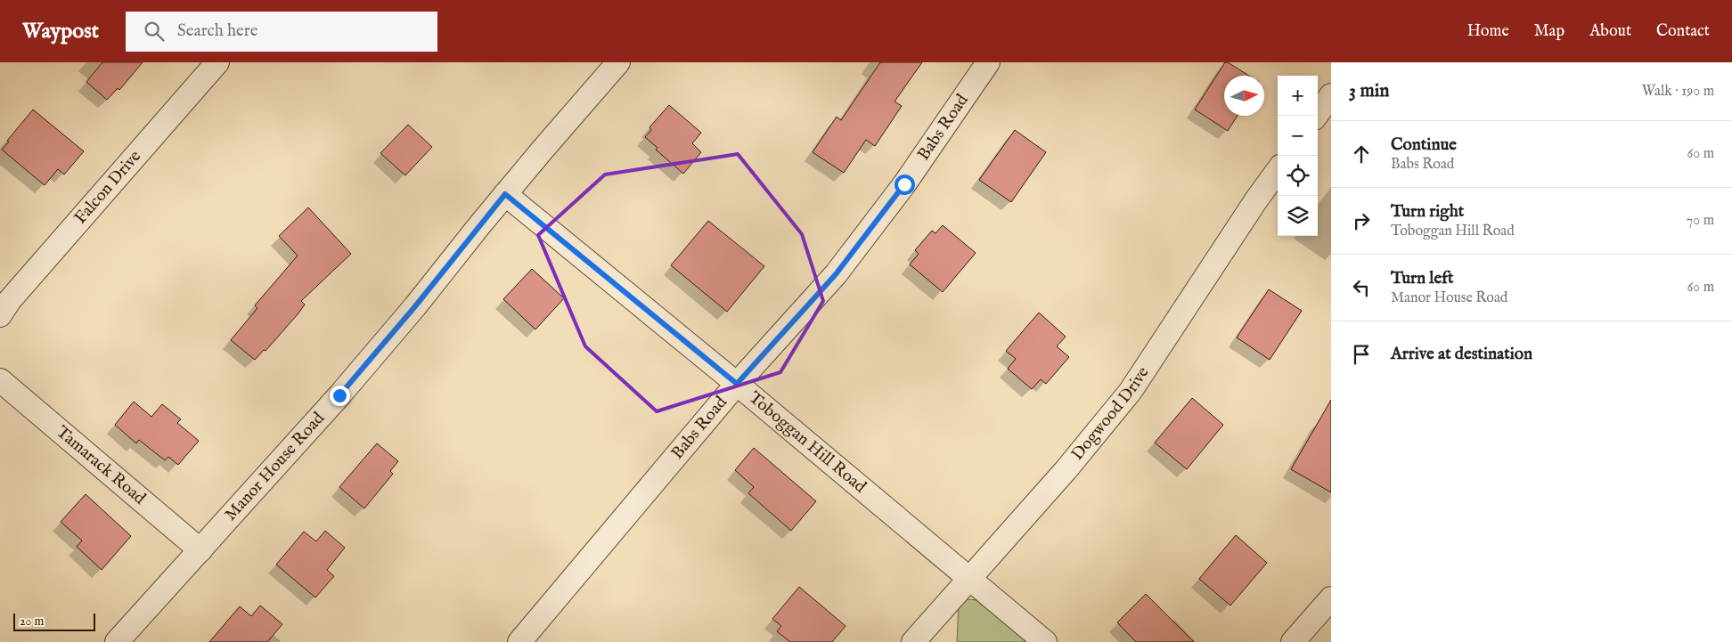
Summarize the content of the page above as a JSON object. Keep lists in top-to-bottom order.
{
  "streets": {
    "street": [
      "Babs Road",
      "Falcon Drive",
      "Dogwood Drive",
      "Toboggan Hill Road",
      "Tamarack Road",
      "Manor House Road"
    ]
  },
  "crossings": [
    ["Babs Road", "Toboggan Hill Road"],
    ["Dogwood Drive", "Toboggan Hill Road"],
    ["Toboggan Hill Road", "Manor House Road"],
    ["Tamarack Road", "Manor House Road"]
  ],
  "scale_bar": "20 m",
  "north": "right",
  "page": {
    "header": "Waypost",
    "search": "Search here",
    "nav": [
      "Home",
      "Map",
      "About",
      "Contact"
    ],
    "heading": ["3 min", "Walk · 190 m"],
    "map_buttons": ["+", "−"],
    "list": [
      ["Continue", "Babs Road", "60 m"],
      ["Turn right", "Toboggan Hill Road", "70 m"],
      ["Turn left", "Manor House Road", "60 m"],
      "Arrive at destination"
    ],
    "scale": "20 m"
  }
}
